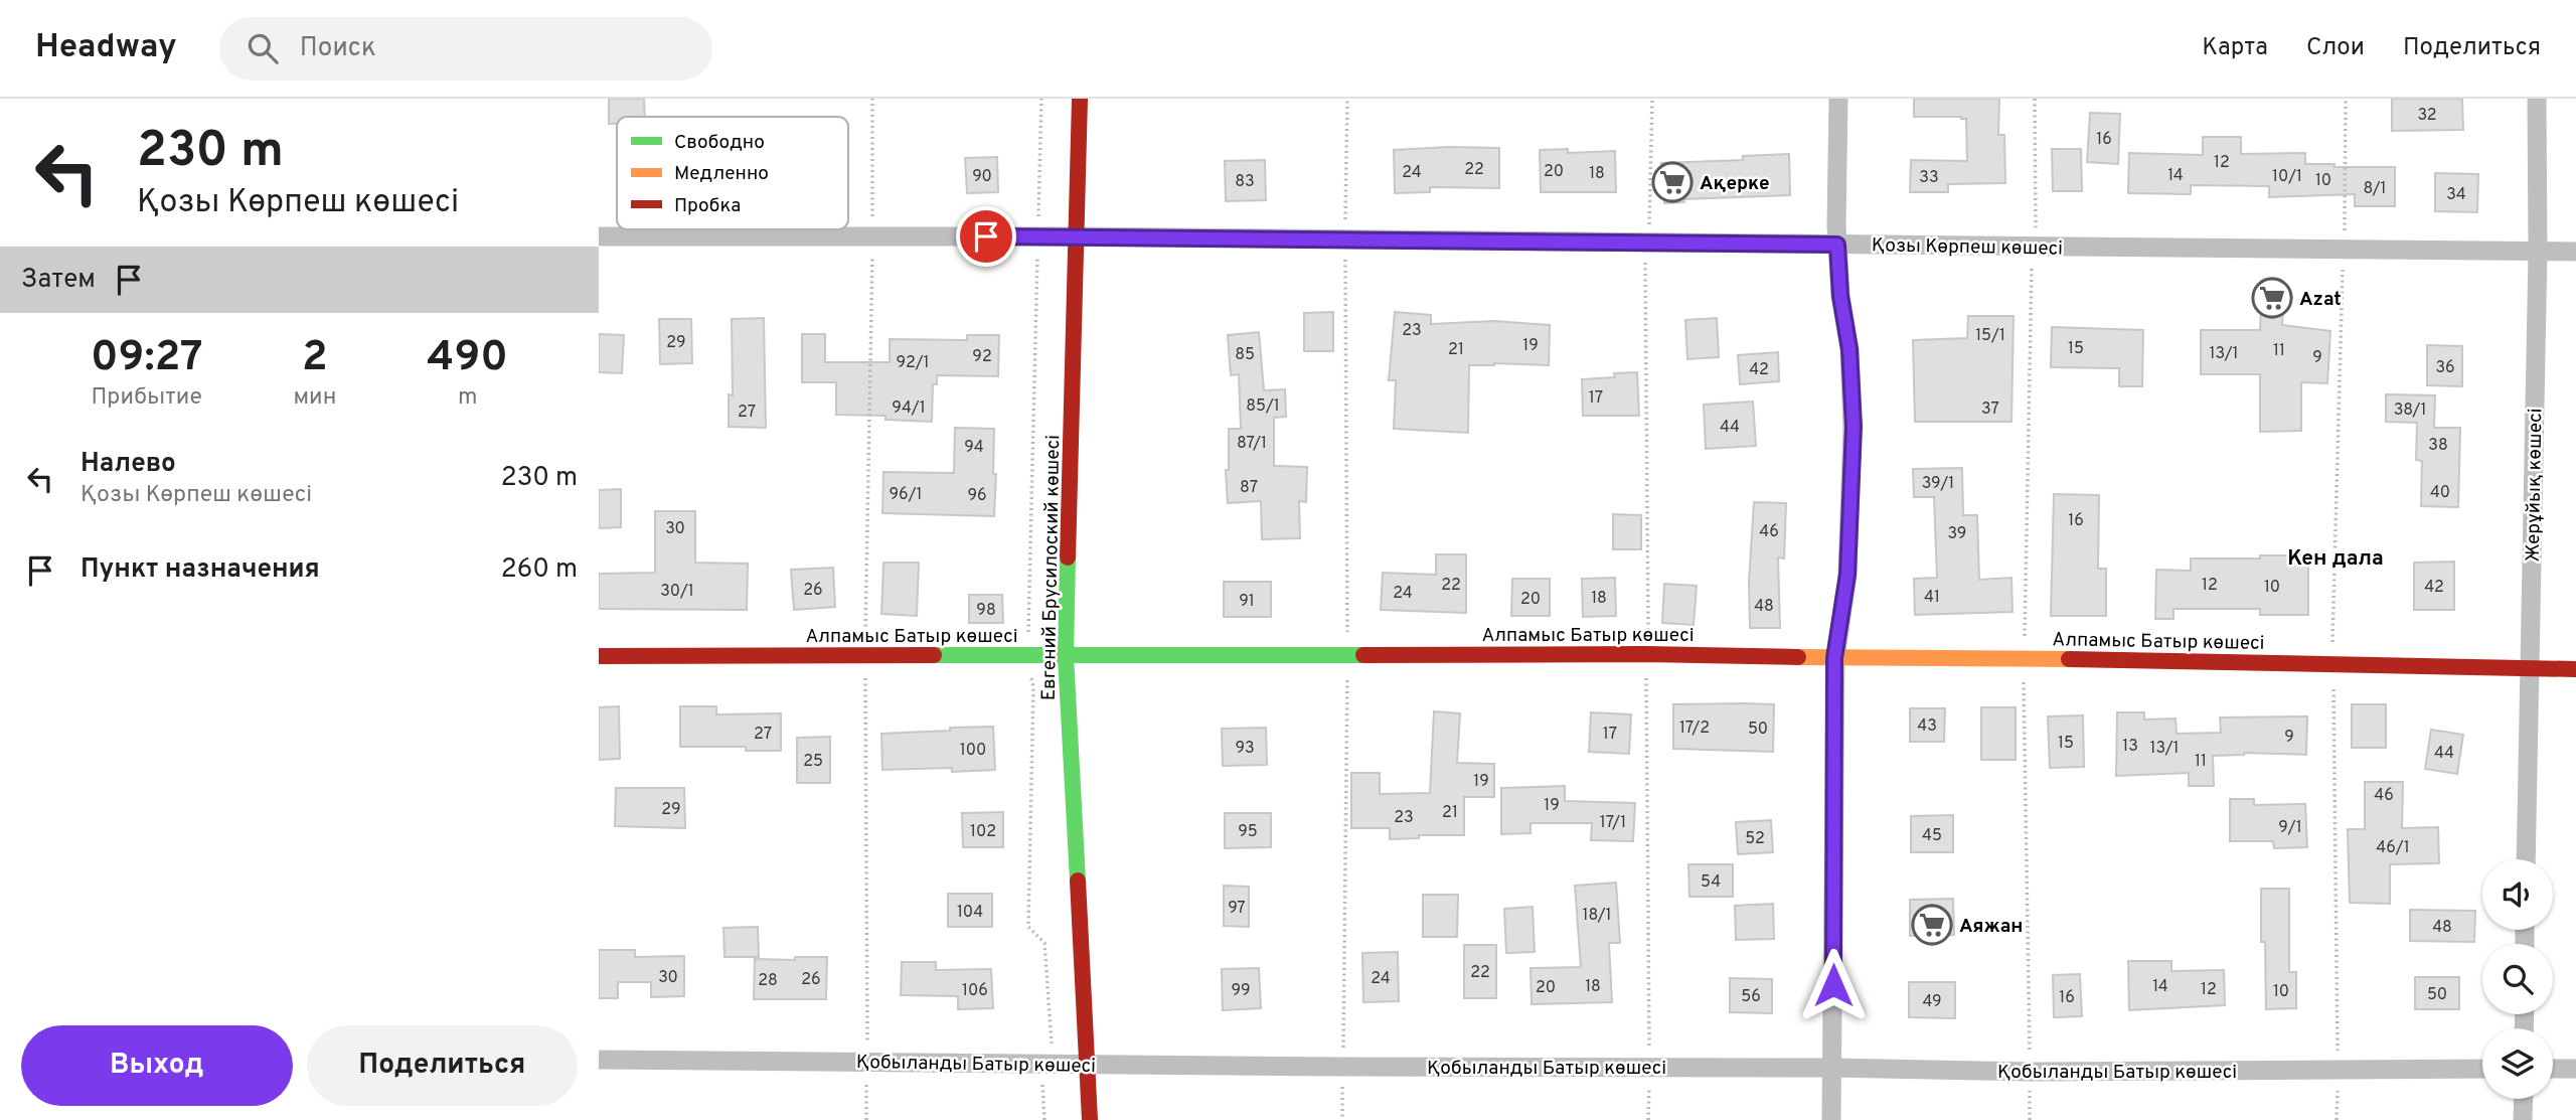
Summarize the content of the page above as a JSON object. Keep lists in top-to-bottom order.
{
  "streets": {
    "street": [
      "Қозы Көрпеш көшесі",
      "Жерұйық көшесі",
      "Евгений Брусилоский көшесі",
      "Алпамыс Батыр көшесі",
      "Қобыланды Батыр көшесі"
    ]
  },
  "crossings": [
    ["Қозы Көрпеш көшесі", "Жерұйық көшесі"],
    ["Қозы Көрпеш көшесі", "Евгений Брусилоский көшесі"],
    ["Жерұйық көшесі", "Алпамыс Батыр көшесі"],
    ["Евгений Брусилоский көшесі", "Алпамыс Батыр көшесі"],
    ["Евгений Брусилоский көшесі", "Қобыланды Батыр көшесі"]
  ],
  "districts": ["Кен дала"],
  "places": {
    "supermarket": ["Ақерке", "Azat", "Аяжан"]
  },
  "house_numbers": [
    "32",
    "16",
    "12",
    "22",
    "20",
    "24",
    "18",
    "14",
    "90",
    "10/1",
    "33",
    "10",
    "83",
    "8/1",
    "34",
    "23",
    "15/1",
    "29",
    "19",
    "15",
    "21",
    "11",
    "13/1",
    "85",
    "92",
    "9",
    "92/1",
    "36",
    "42",
    "17",
    "85/1",
    "94/1",
    "37",
    "38/1",
    "27",
    "44",
    "87/1",
    "38",
    "94",
    "39/1",
    "87",
    "40",
    "96/1",
    "96",
    "16",
    "30",
    "46",
    "39",
    "22",
    "12",
    "10",
    "42",
    "26",
    "30/1",
    "24",
    "41",
    "18",
    "20",
    "91",
    "48",
    "98",
    "43",
    "17/2",
    "50",
    "27",
    "17",
    "9",
    "15",
    "13",
    "93",
    "13/1",
    "100",
    "44",
    "25",
    "11",
    "19",
    "46",
    "19",
    "29",
    "21",
    "23",
    "17/1",
    "9/1",
    "102",
    "95",
    "45",
    "52",
    "46/1",
    "54",
    "97",
    "104",
    "18/1",
    "48",
    "22",
    "30",
    "24",
    "26",
    "28",
    "18",
    "14",
    "20",
    "12",
    "106",
    "99",
    "10",
    "50",
    "56",
    "16",
    "49"
  ],
  "legend": ["Свободно", "Медленно", "Пробка"],
  "page": {
    "header": "Headway",
    "search": "Поиск",
    "nav": ["Карта", "Слои", "Поделиться"],
    "turn": ["230 m", "Қозы Көрпеш көшесі"],
    "then": "Затем",
    "eta": [
      "09:27",
      "Прибытие",
      "2",
      "мин",
      "490",
      "m"
    ],
    "list": [
      {
        "name": "Налево",
        "note": "Қозы Көрпеш көшесі",
        "value": "230 m"
      },
      {
        "name": "Пункт назначения",
        "value": "260 m"
      }
    ],
    "buttons": ["Выход", "Поделиться"]
  }
}
